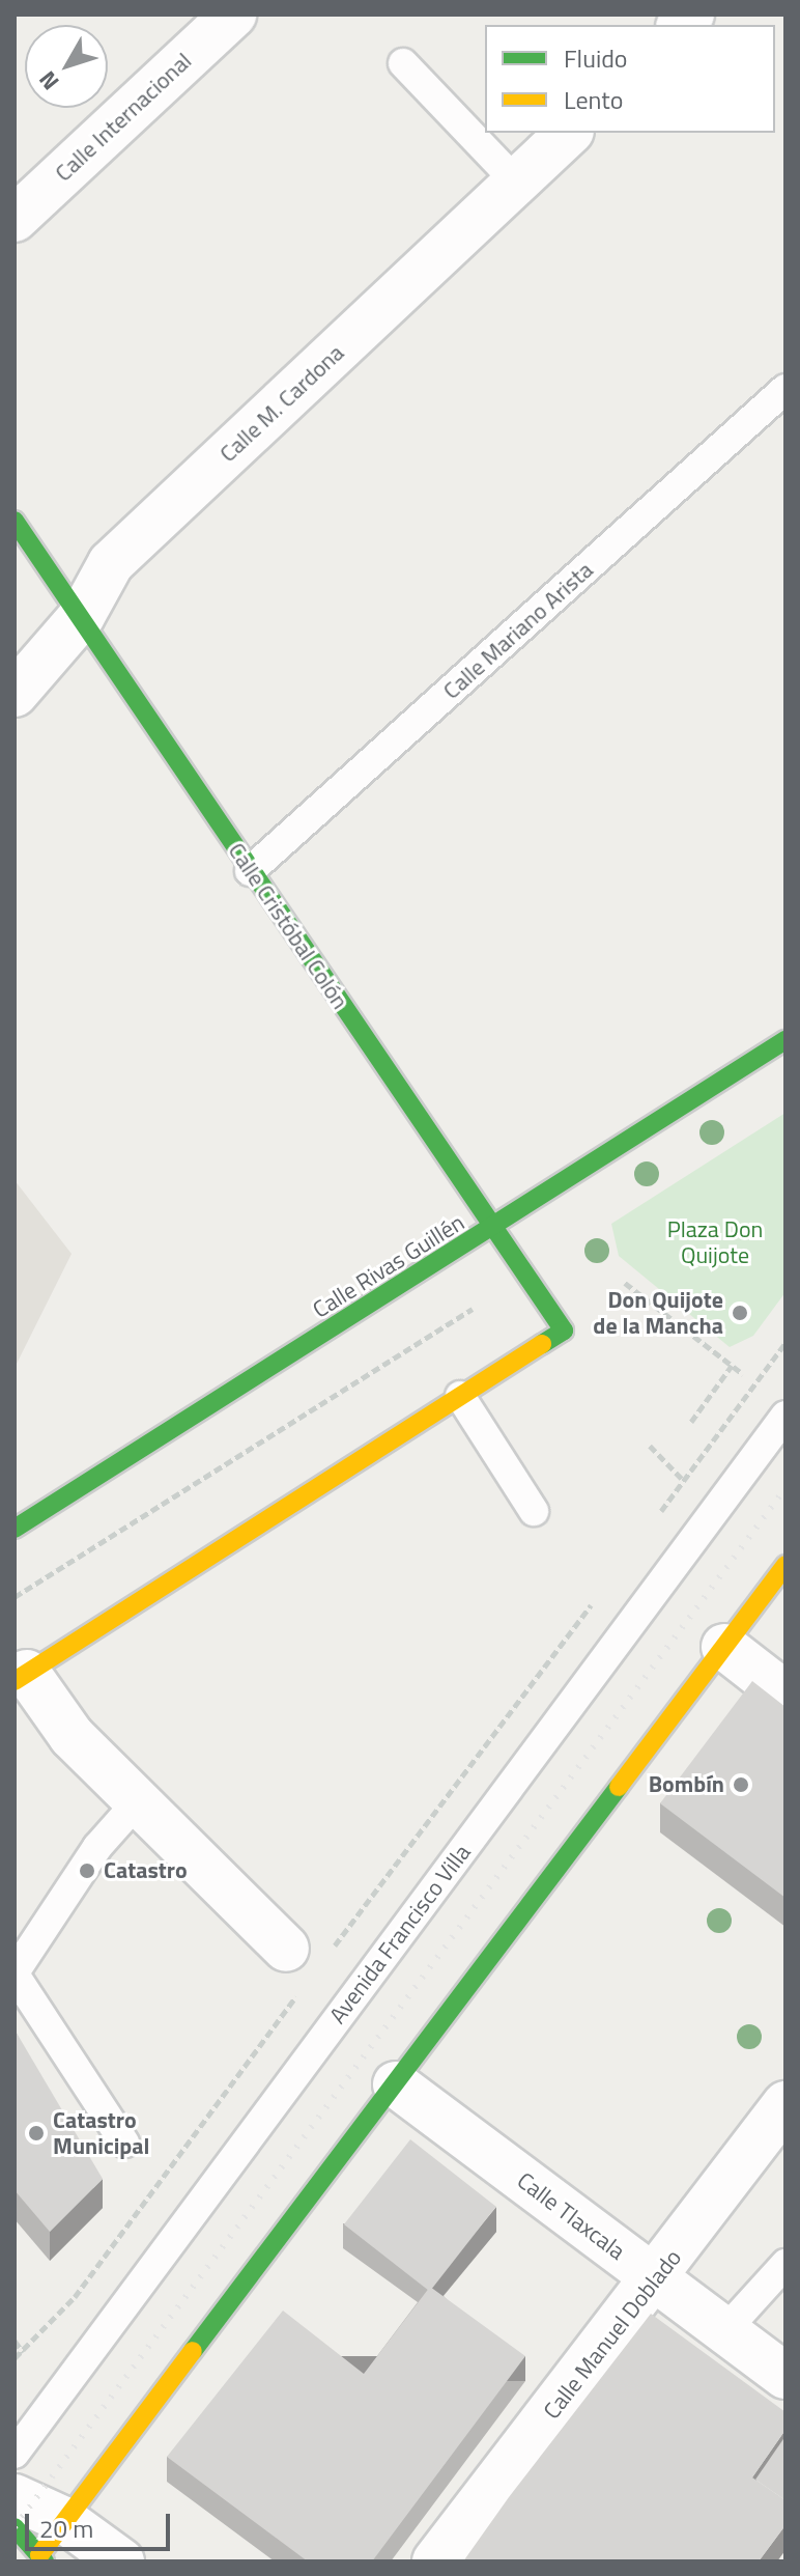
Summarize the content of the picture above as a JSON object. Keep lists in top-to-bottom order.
{
  "streets": {
    "main road": ["Calle Cristóbal Colón", "Calle Rivas Guillén"],
    "street": [
      "Calle Internacional",
      "Calle M. Cardona",
      "Calle Tlaxcala",
      "Calle Manuel Doblado"
    ],
    "lane": ["Calle Mariano Arista", "Avenida Francisco Villa"]
  },
  "crossings": [
    ["Calle M. Cardona", "Calle Cristóbal Colón"],
    ["Calle Mariano Arista", "Calle Cristóbal Colón"],
    ["Calle Cristóbal Colón", "Calle Rivas Guillén"],
    ["Calle Tlaxcala", "Calle Manuel Doblado"]
  ],
  "parks": ["Plaza Don Quijote"],
  "places": [
    "Don Quijote de la Mancha",
    "Bombín",
    "Catastro",
    "Catastro Municipal"
  ],
  "legend": ["Fluido", "Lento"],
  "scale_bar": "20 m",
  "north": "bottom left"
}
